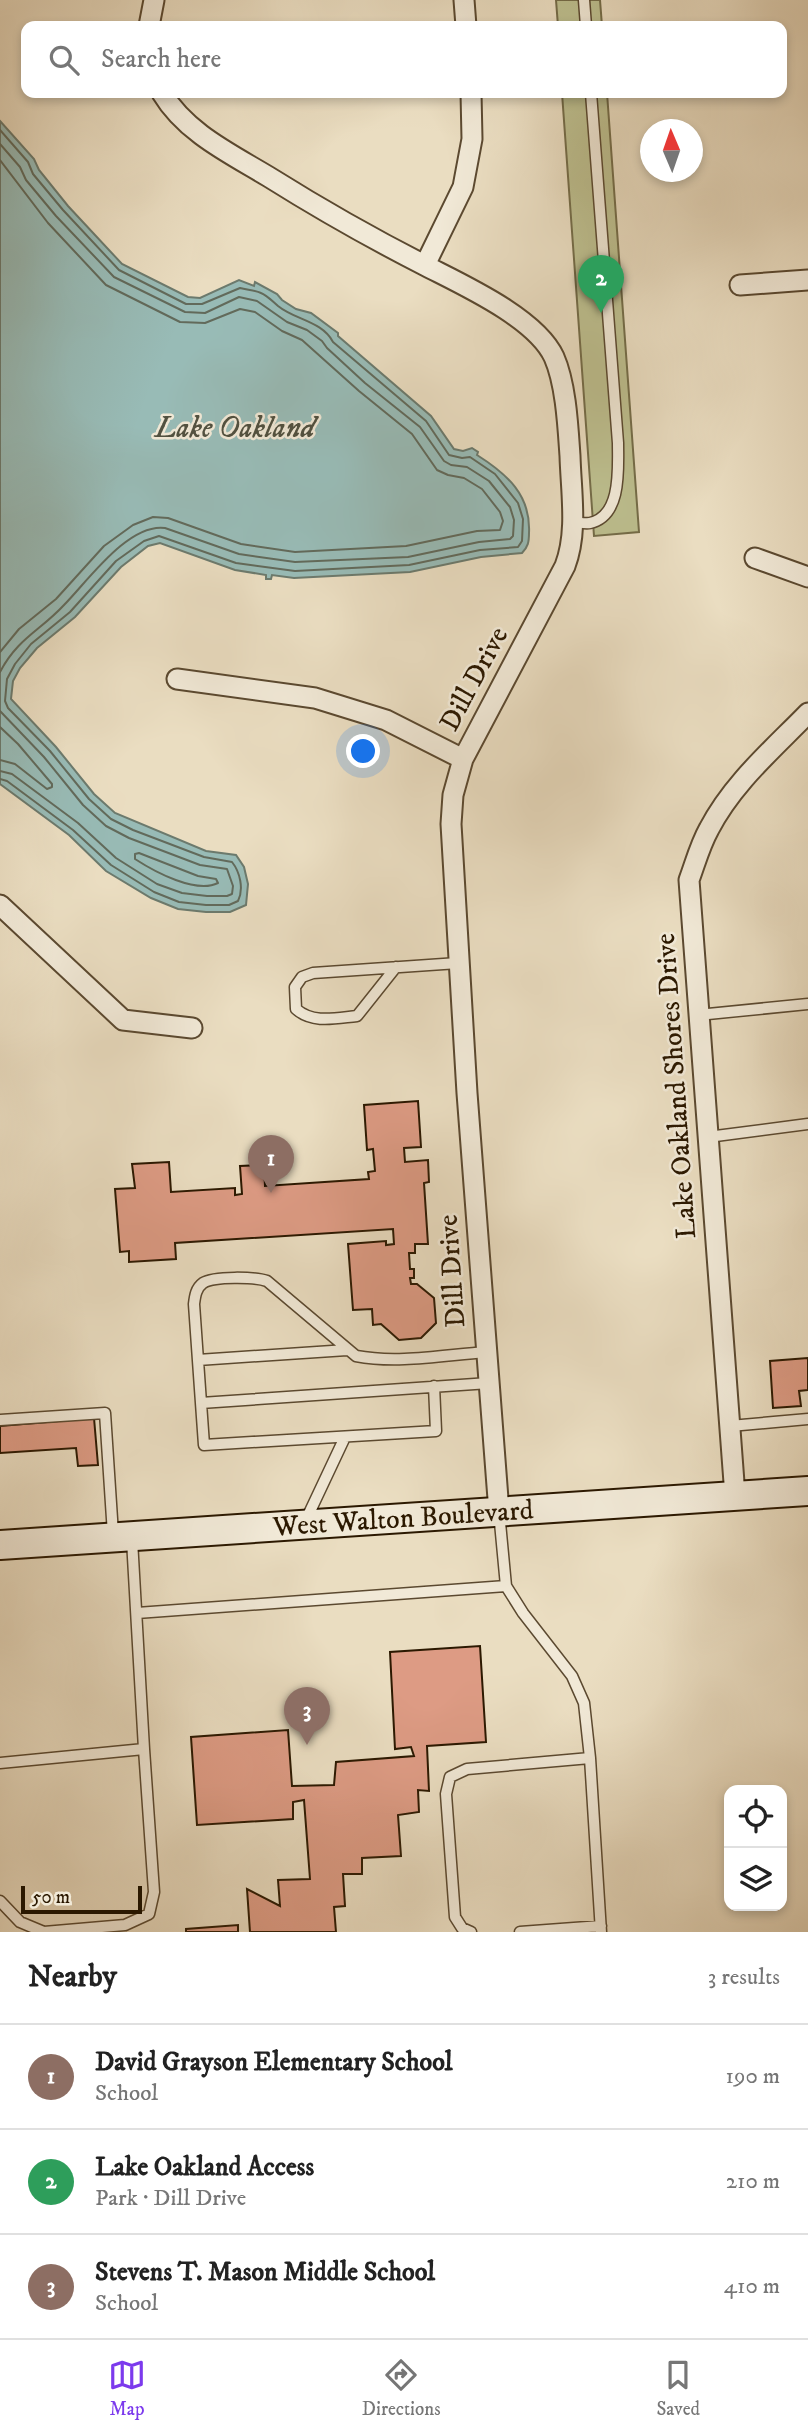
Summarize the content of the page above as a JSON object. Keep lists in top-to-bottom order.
{
  "streets": {
    "main road": ["West Walton Boulevard"],
    "street": ["Dill Drive", "Lake Oakland Shores Drive"]
  },
  "crossings": [
    ["Dill Drive", "West Walton Boulevard"],
    ["Lake Oakland Shores Drive", "West Walton Boulevard"]
  ],
  "water": ["Lake Oakland"],
  "scale_bar": "50 m",
  "north": "top",
  "page": {
    "search": "Search here",
    "pins": ["2", "1", "3"],
    "scale": "50 m",
    "heading": ["Nearby", "3 results"],
    "list": [
      {
        "mark": "1",
        "name": "David Grayson Elementary School",
        "note": "School",
        "value": "190 m"
      },
      {
        "mark": "2",
        "name": "Lake Oakland Access",
        "note": "Park · Dill Drive",
        "value": "210 m"
      },
      {
        "mark": "3",
        "name": "Stevens T. Mason Middle School",
        "note": "School",
        "value": "410 m"
      }
    ],
    "nav": ["Map", "Directions", "Saved"]
  }
}
